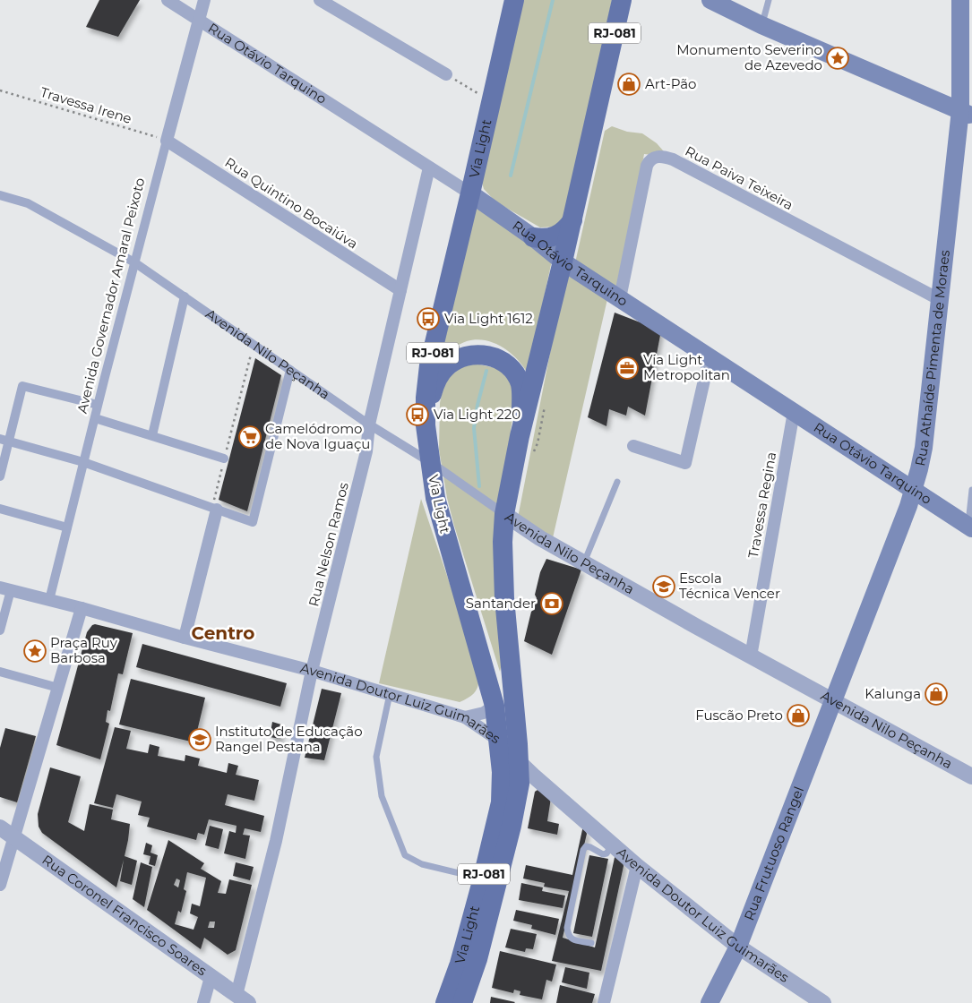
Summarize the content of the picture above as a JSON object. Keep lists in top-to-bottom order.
{
  "streets": {
    "main road": [
      "RJ-081",
      "Rua Otávio Tarquino",
      "Via Light",
      "Rua Athaíde Pimenta de Moraes",
      "Rua Frutuoso Rangel"
    ],
    "street": [
      "Rua Paiva Teixeira",
      "Rua Quintino Bocaiúva",
      "Avenida Governador Amaral Peixoto",
      "Avenida Nilo Peçanha",
      "Travessa Regina",
      "Rua Nelson Ramos",
      "Avenida Doutor Luiz Guimarães",
      "Rua Coronel Francisco Soares"
    ],
    "path": ["Travessa Irene"]
  },
  "crossings": [
    ["Rua Otávio Tarquino", "Via Light"],
    ["Rua Otávio Tarquino", "Rua Paiva Teixeira"],
    ["Rua Otávio Tarquino", "Avenida Governador Amaral Peixoto"],
    ["Rua Otávio Tarquino", "Rua Athaíde Pimenta de Moraes"],
    ["Rua Otávio Tarquino", "Travessa Regina"],
    ["Rua Otávio Tarquino", "Rua Nelson Ramos"],
    ["Travessa Irene", "Rua Quintino Bocaiúva"],
    ["Travessa Irene", "Avenida Governador Amaral Peixoto"],
    ["Via Light", "Avenida Nilo Peçanha"],
    ["Via Light", "Avenida Doutor Luiz Guimarães"],
    ["Rua Paiva Teixeira", "Rua Athaíde Pimenta de Moraes"],
    ["Rua Quintino Bocaiúva", "Avenida Governador Amaral Peixoto"],
    ["Rua Quintino Bocaiúva", "Rua Nelson Ramos"],
    ["Avenida Governador Amaral Peixoto", "Avenida Nilo Peçanha"],
    ["Avenida Governador Amaral Peixoto", "Avenida Doutor Luiz Guimarães"],
    ["Avenida Nilo Peçanha", "Rua Athaíde Pimenta de Moraes"],
    ["Avenida Nilo Peçanha", "Travessa Regina"],
    ["Avenida Nilo Peçanha", "Rua Nelson Ramos"],
    ["Avenida Nilo Peçanha", "Rua Frutuoso Rangel"],
    ["Rua Athaíde Pimenta de Moraes", "Rua Frutuoso Rangel"],
    ["Rua Nelson Ramos", "Avenida Doutor Luiz Guimarães"],
    ["Rua Nelson Ramos", "Rua Coronel Francisco Soares"],
    ["Avenida Doutor Luiz Guimarães", "Rua Frutuoso Rangel"]
  ],
  "districts": ["Centro"],
  "places": {
    "place": ["Monumento Severino de Azevedo", "Praça Ruy Barbosa"],
    "shop": ["Art-Pão", "Kalunga", "Fuscão Preto"],
    "bus stop": ["Via Light 1612", "Via Light 220"],
    "office": ["Via Light Metropolitan"],
    "supermarket": ["Camelódromo de Nova Iguaçu"],
    "school or university": ["Escola Técnica Vencer", "Instituto de Educação Rangel Pestana"],
    "bank": ["Santander"]
  }
}
